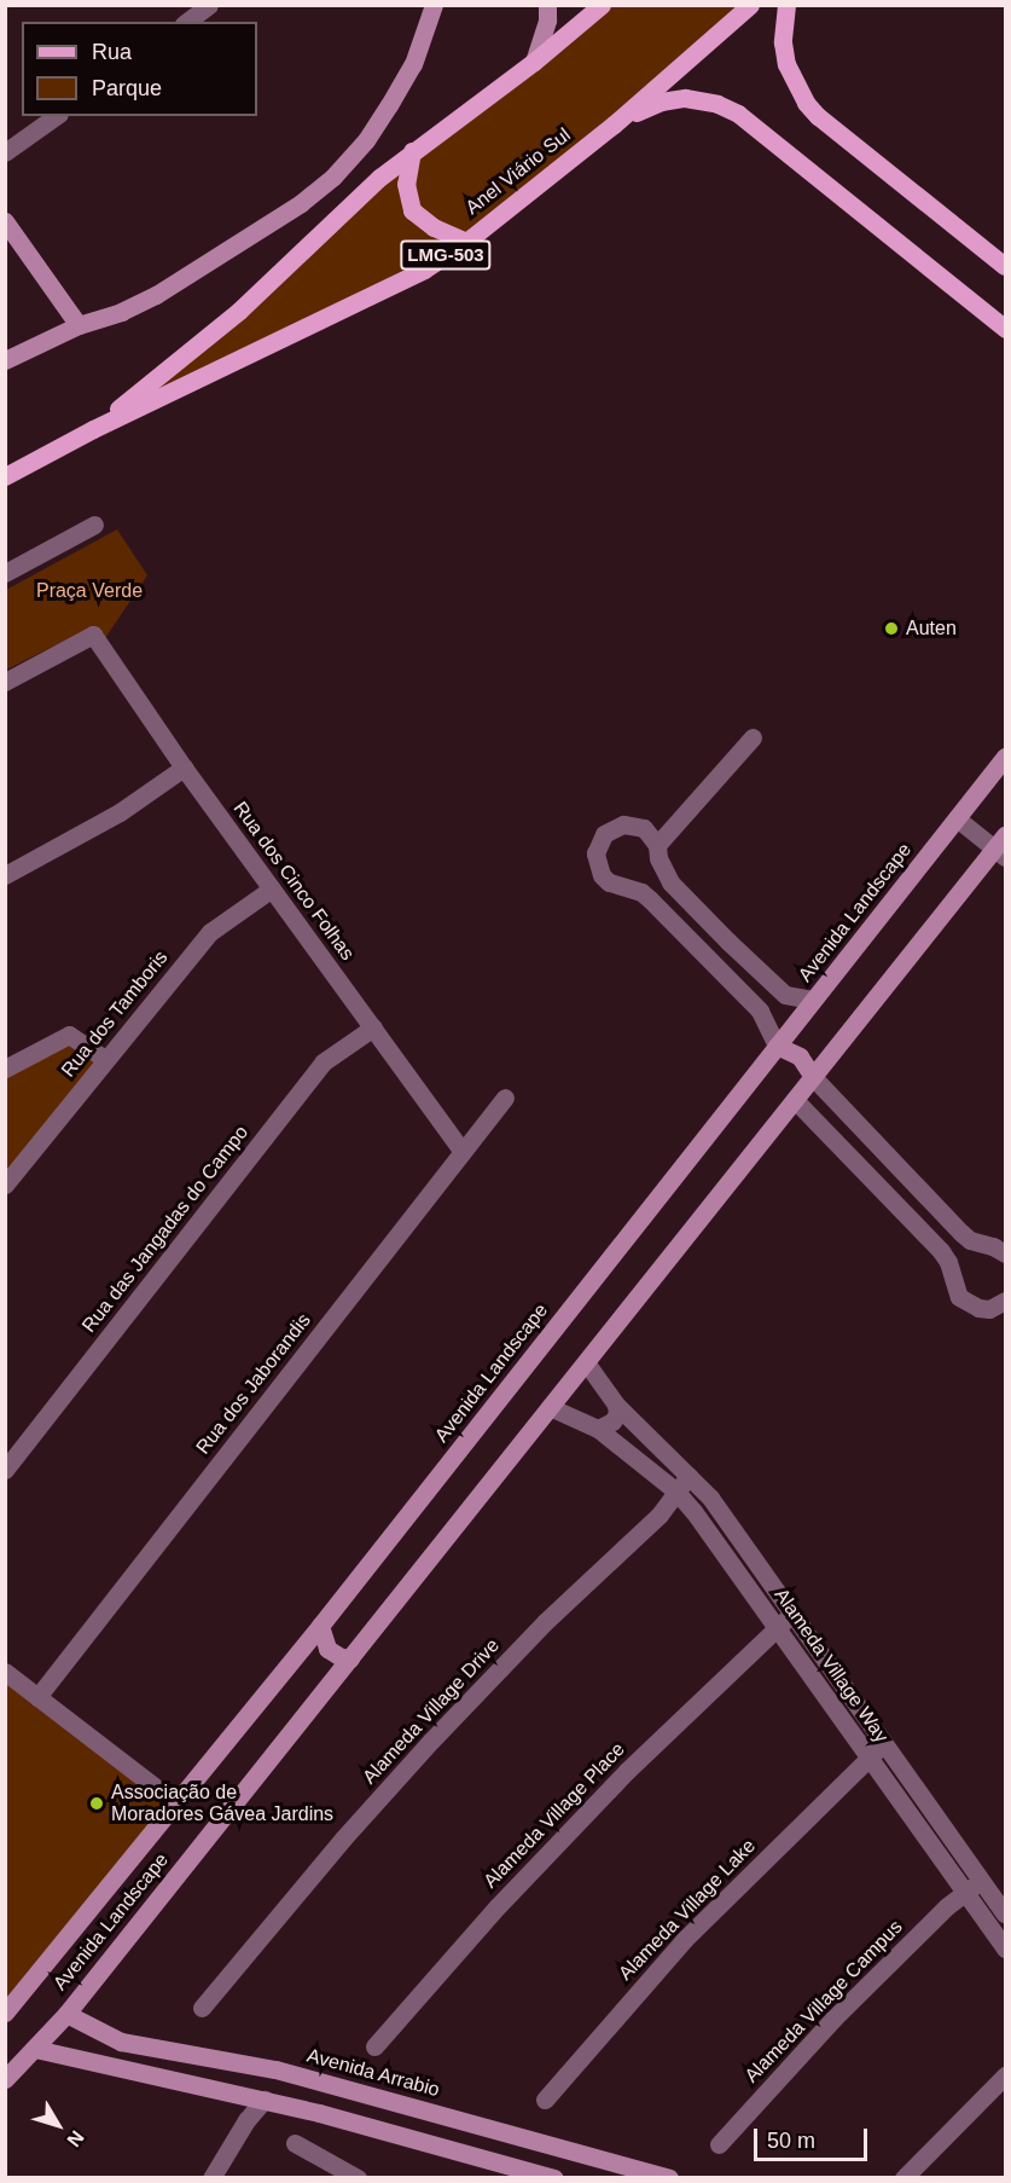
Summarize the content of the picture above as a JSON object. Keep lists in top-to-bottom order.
{
  "streets": {
    "main road": ["Anel Viário Sul", "LMG-503"],
    "street": [
      "Rua dos Cinco Folhas",
      "Avenida Landscape",
      "Rua dos Tamboris",
      "Rua das Jangadas do Campo",
      "Rua dos Jaborandis",
      "Alameda Village Way",
      "Alameda Village Drive",
      "Alameda Village Place",
      "Alameda Village Lake",
      "Alameda Village Campus",
      "Avenida Arrabio"
    ]
  },
  "crossings": [
    ["Rua dos Cinco Folhas", "Rua dos Tamboris"],
    ["Rua dos Cinco Folhas", "Rua das Jangadas do Campo"],
    ["Rua dos Cinco Folhas", "Rua dos Jaborandis"],
    ["Avenida Landscape", "Alameda Village Way"],
    ["Avenida Landscape", "Avenida Arrabio"],
    ["Alameda Village Way", "Alameda Village Drive"],
    ["Alameda Village Way", "Alameda Village Place"],
    ["Alameda Village Way", "Alameda Village Lake"],
    ["Alameda Village Way", "Alameda Village Campus"]
  ],
  "parks": ["Praça Verde"],
  "places": ["Auten", "Associação de Moradores Gávea Jardins"],
  "legend": ["Rua", "Parque"],
  "scale_bar": "50 m",
  "north": "bottom right"
}
